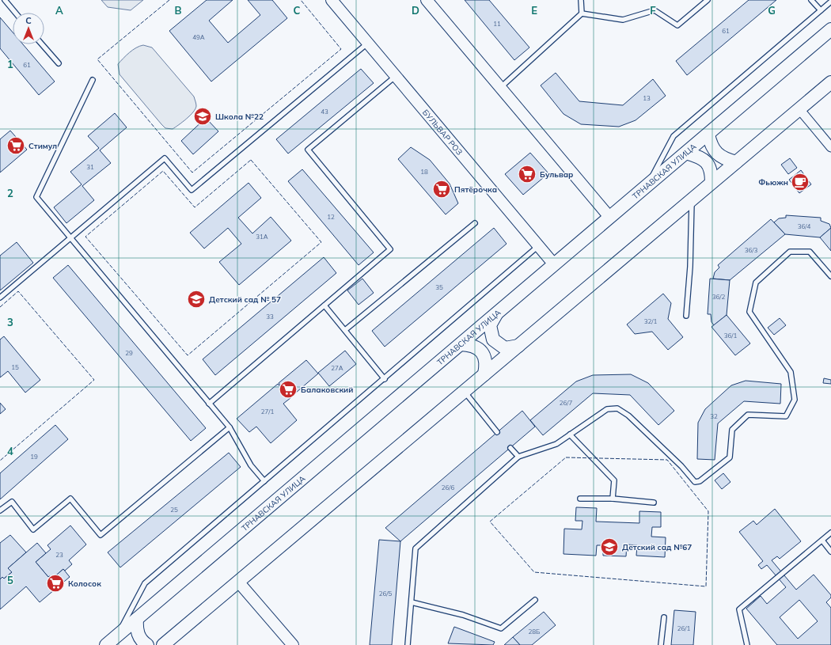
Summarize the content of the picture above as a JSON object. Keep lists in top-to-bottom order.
{
  "streets": {
    "main road": ["ТРНАВСКАЯ УЛИЦА"],
    "street": ["БУЛЬВАР РОЗ"]
  },
  "crossings": [
    ["БУЛЬВАР РОЗ", "ТРНАВСКАЯ УЛИЦА"]
  ],
  "places": {
    "school or university": ["Школа №22", "Детский сад № 57", "Детский сад №67"],
    "supermarket": [
      "Стимул",
      "Бульвар",
      "Пятёрочка",
      "Балаковский",
      "Колосок"
    ],
    "cafe": ["Фьюжн"]
  },
  "house_numbers": [
    "11",
    "61",
    "49А",
    "61",
    "13",
    "43",
    "31",
    "18",
    "12",
    "36/4",
    "31А",
    "36/3",
    "35",
    "36/2",
    "33",
    "32/1",
    "36/1",
    "29",
    "15",
    "27А",
    "26/7",
    "27/1",
    "32",
    "19",
    "26/6",
    "25",
    "23",
    "26/5",
    "26/1",
    "28Б"
  ],
  "north": "top",
  "grid": {
    "columns": [
      "A",
      "B",
      "C",
      "D",
      "E",
      "F",
      "G"
    ],
    "rows": [
      "1",
      "2",
      "3",
      "4",
      "5"
    ]
  }
}
